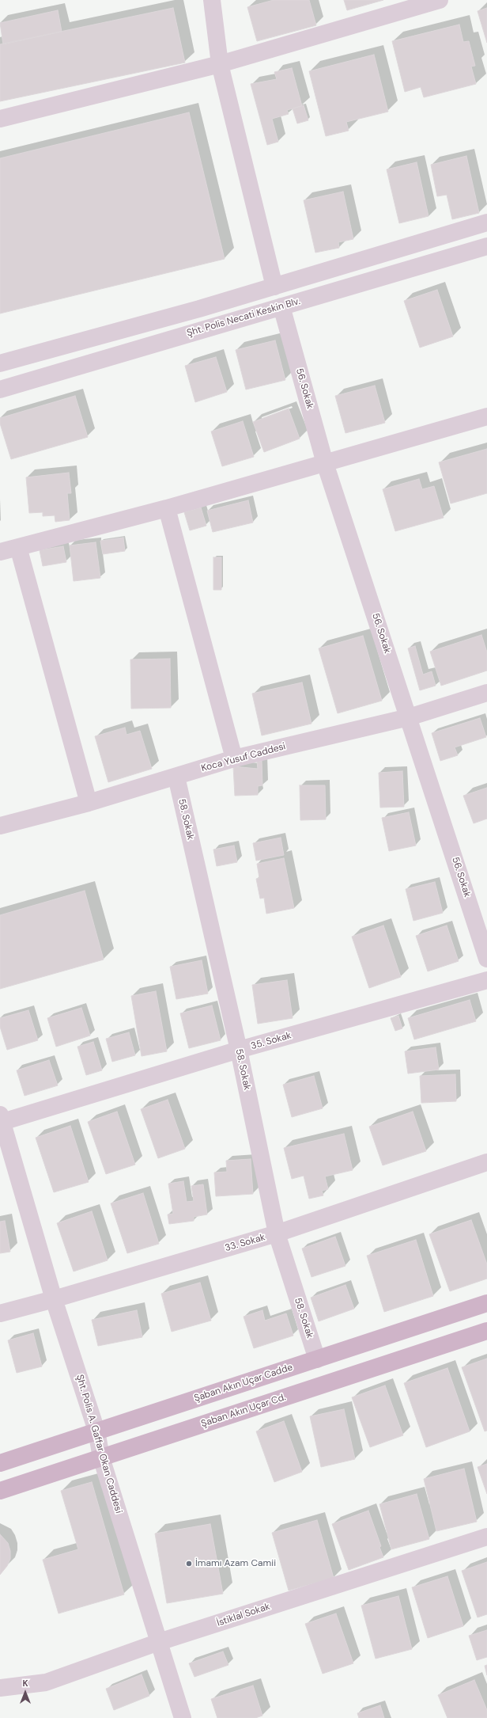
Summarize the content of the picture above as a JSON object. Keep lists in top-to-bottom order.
{
  "streets": {
    "main road": ["Şaban Akın Uçar Cadde", "Şaban Akın Uçar Cd."],
    "street": [
      "Şht. Polis Necati Keskin Blv.",
      "56. Sokak",
      "Koca Yusuf Caddesi",
      "58. Sokak",
      "35. Sokak",
      "33. Sokak",
      "Şht. Polis A. Gaffar Okan Caddesi",
      "İstiklal Sokak"
    ]
  },
  "crossings": [
    ["Şht. Polis Necati Keskin Blv.", "56. Sokak"],
    ["56. Sokak", "Koca Yusuf Caddesi"],
    ["Koca Yusuf Caddesi", "58. Sokak"],
    ["58. Sokak", "35. Sokak"],
    ["58. Sokak", "33. Sokak"],
    ["58. Sokak", "Şaban Akın Uçar Cadde"],
    ["35. Sokak", "Şht. Polis A. Gaffar Okan Caddesi"],
    ["33. Sokak", "Şht. Polis A. Gaffar Okan Caddesi"],
    ["Şaban Akın Uçar Cadde", "Şht. Polis A. Gaffar Okan Caddesi"],
    ["Şaban Akın Uçar Cd.", "Şht. Polis A. Gaffar Okan Caddesi"],
    ["Şht. Polis A. Gaffar Okan Caddesi", "İstiklal Sokak"]
  ],
  "places": ["İmamı Azam Camii"],
  "north": "top"
}
